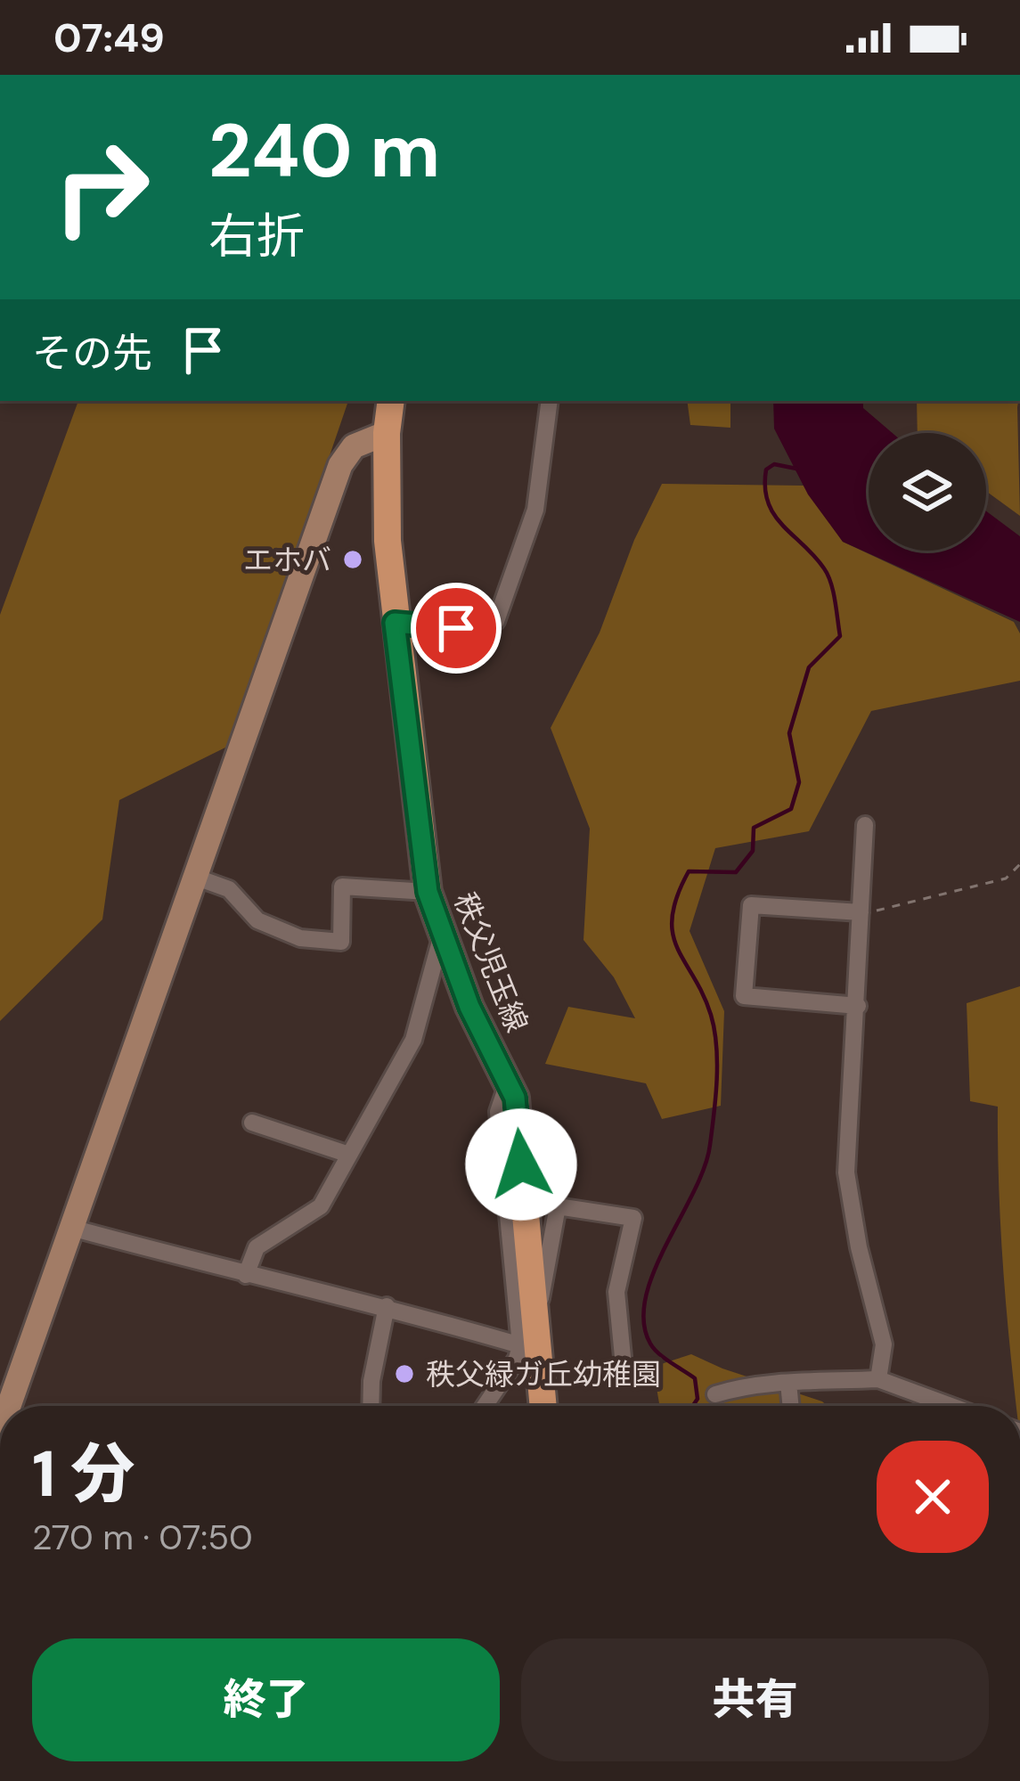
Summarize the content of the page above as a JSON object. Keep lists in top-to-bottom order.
{
  "streets": {
    "main road": ["秩父児玉線"]
  },
  "places": ["エホバ", "秩父緑ガ丘幼稚園"],
  "page": {
    "status": "07:49",
    "turn": ["240 m", "右折"],
    "then": "その先",
    "heading": ["1 分", "270 m · 07:50"],
    "buttons": ["終了", "共有"]
  }
}
